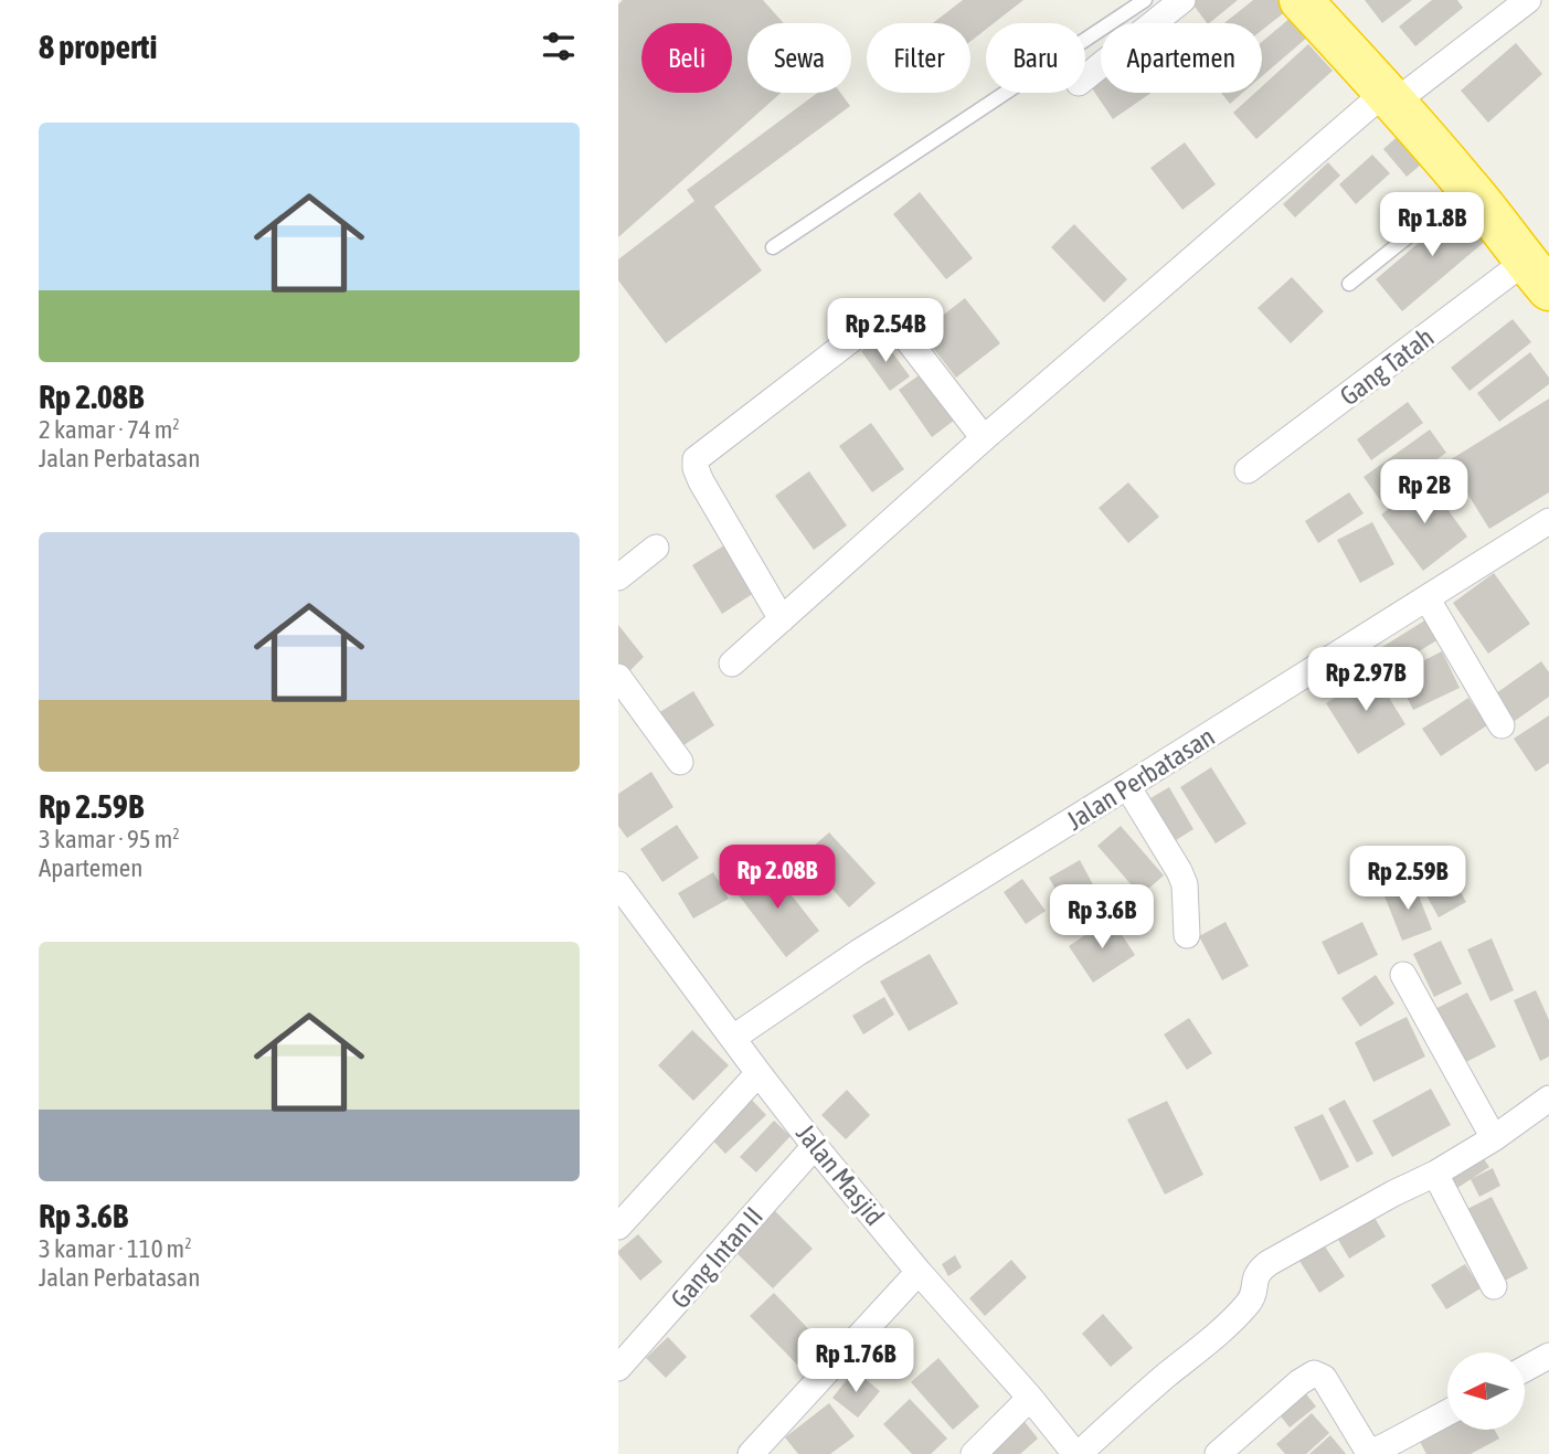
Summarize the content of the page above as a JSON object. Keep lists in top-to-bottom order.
{
  "streets": {
    "street": [
      "Gang Tatah",
      "Jalan Perbatasan",
      "Jalan Masjid",
      "Gang Intan II"
    ]
  },
  "crossings": [
    ["Jalan Perbatasan", "Jalan Masjid"],
    ["Jalan Masjid", "Gang Intan II"]
  ],
  "north": "left",
  "page": {
    "heading": "8 properti",
    "chip": [
      "Beli",
      "Sewa",
      "Filter",
      "Baru",
      "Apartemen"
    ],
    "list": [
      {
        "name": "Rp 2.08B",
        "note": "2 kamar · 74 m² · Jalan Perbatasan"
      },
      {
        "name": "Rp 2.59B",
        "note": "3 kamar · 95 m² · Apartemen"
      },
      {
        "name": "Rp 3.6B",
        "note": "3 kamar · 110 m² · Jalan Perbatasan"
      }
    ],
    "price": [
      "Rp 1.8B",
      "Rp 2.54B",
      "Rp 2B",
      "Rp 2.97B",
      "Rp 2.08B",
      "Rp 2.59B",
      "Rp 3.6B",
      "Rp 1.76B"
    ]
  }
}
